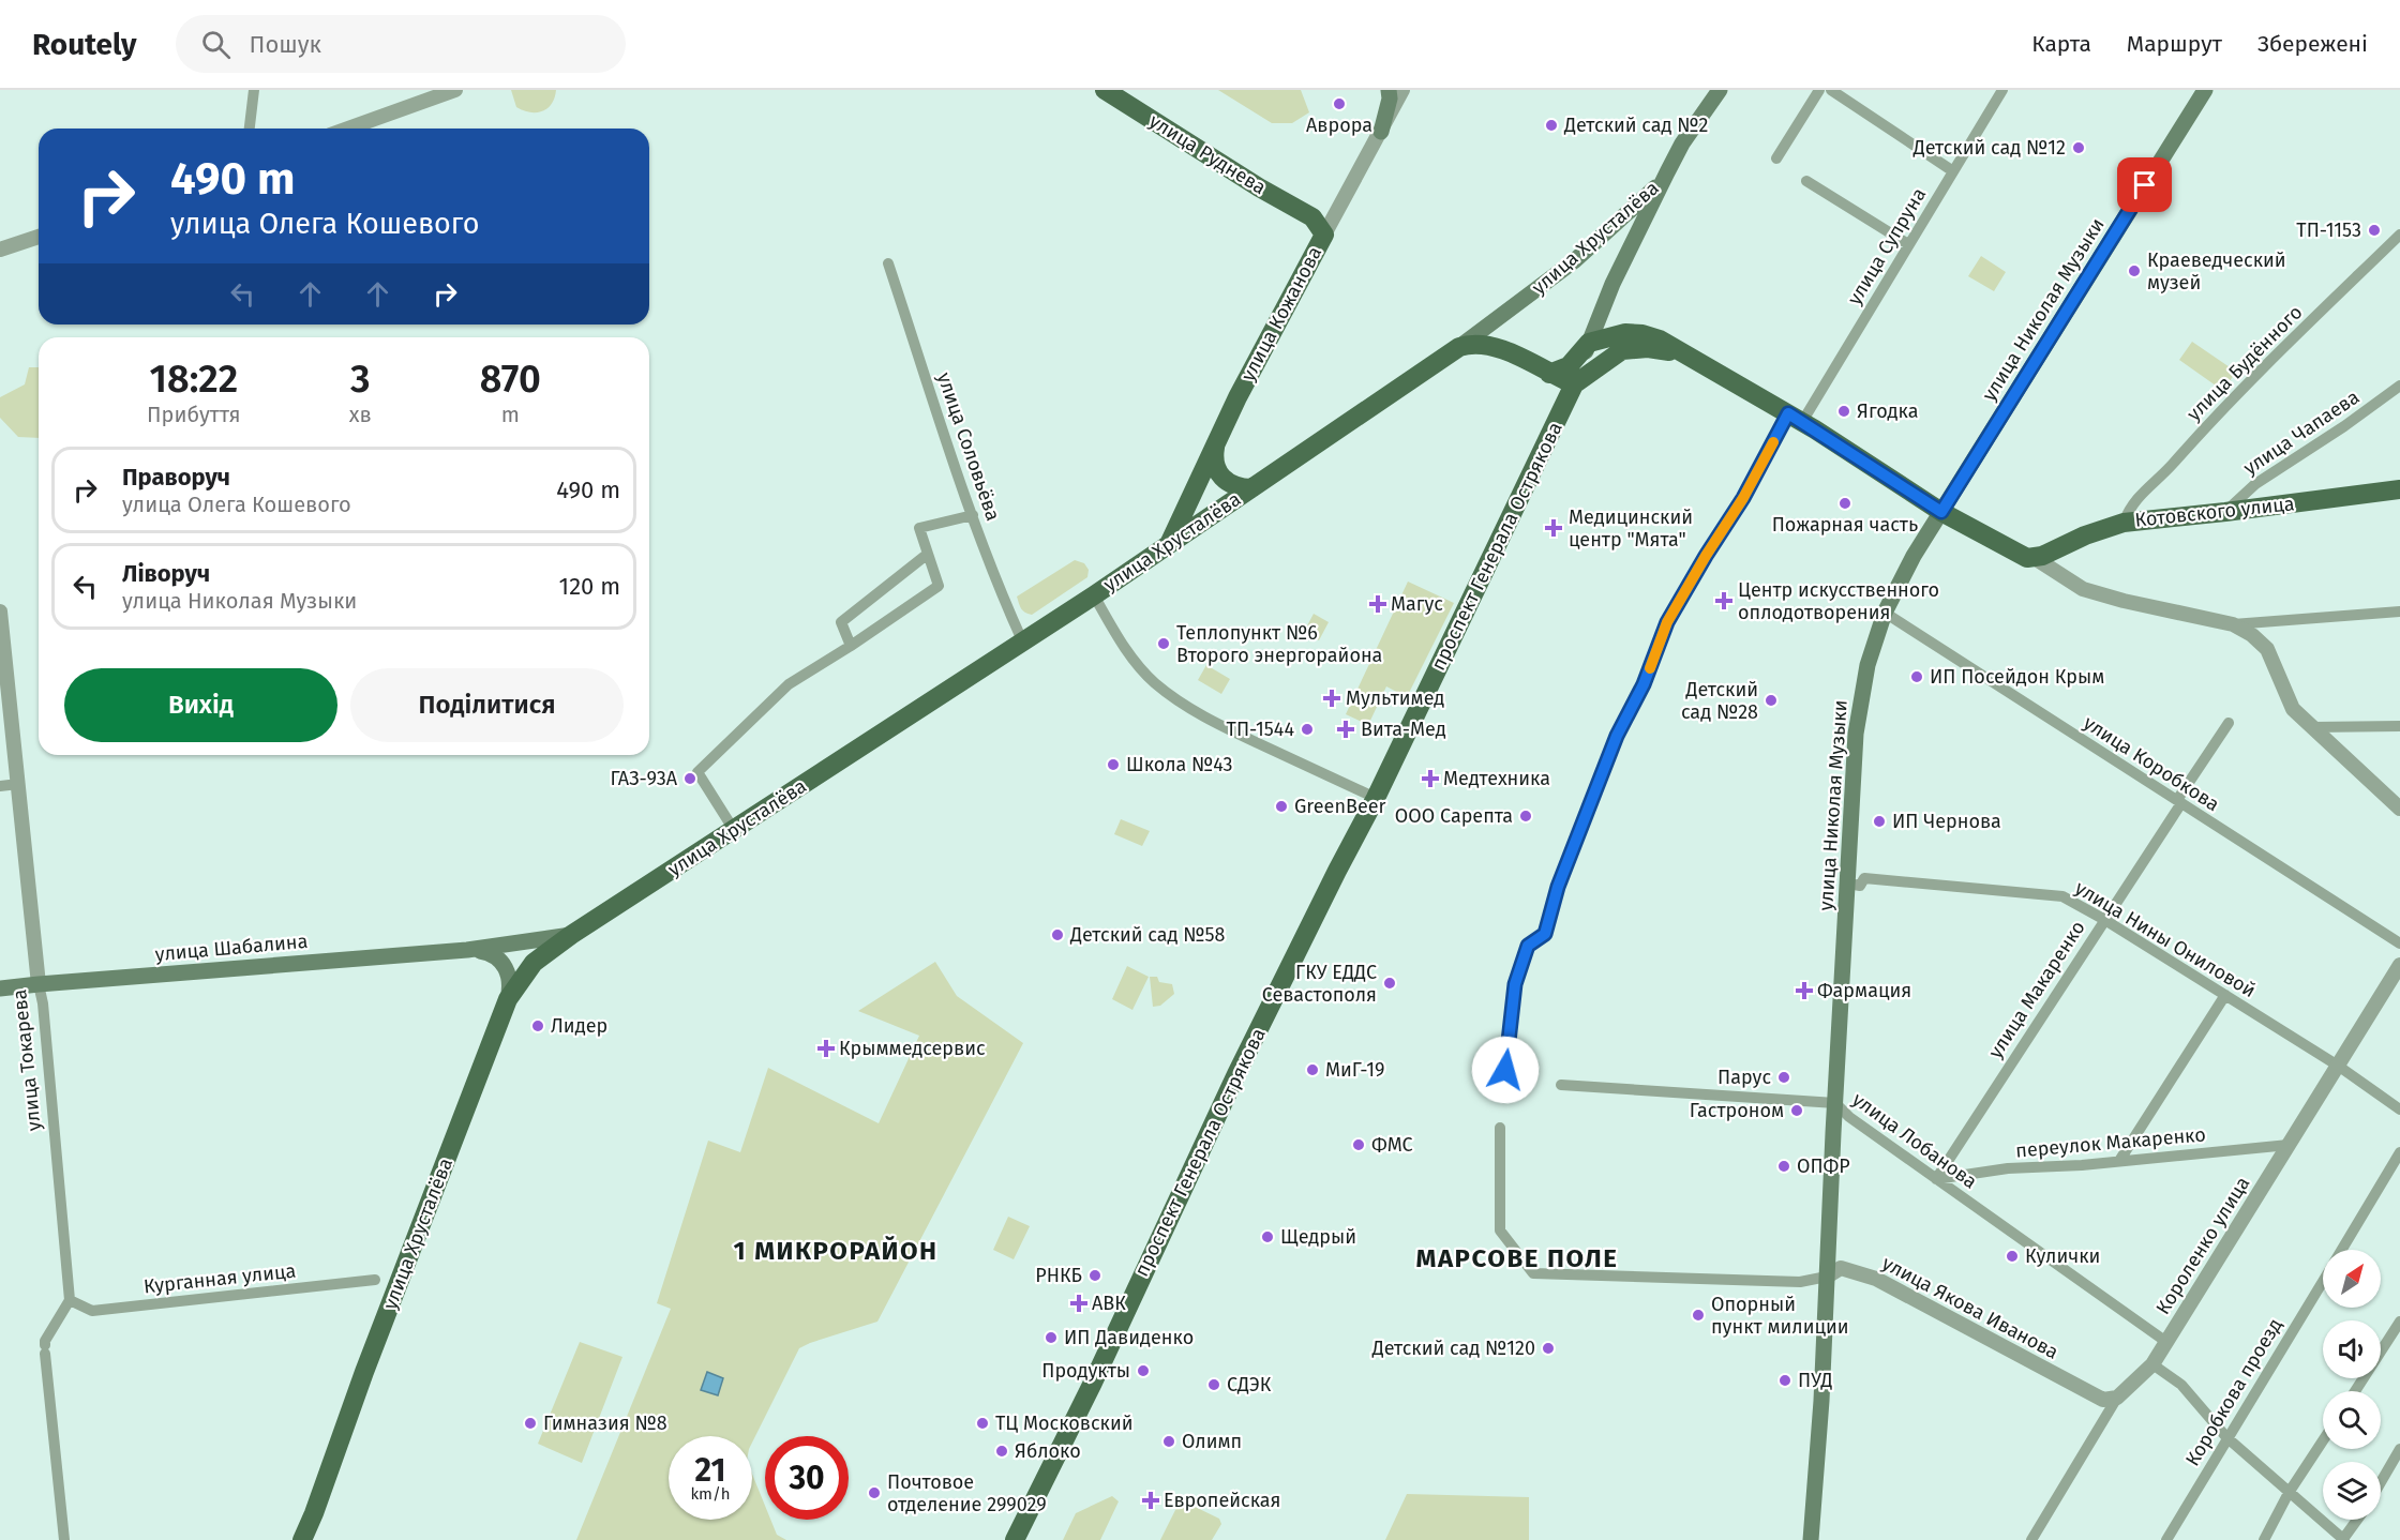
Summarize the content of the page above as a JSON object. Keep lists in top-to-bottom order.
{
  "streets": {
    "main road": [
      "улица Руднева",
      "улица Хрусталёва",
      "улица Николая Музыки",
      "улица Кожанова",
      "Котовского улица",
      "проспект Генерала Острякова",
      "улица Шабалина"
    ],
    "street": [
      "улица Супруна",
      "улица Будённого",
      "улица Чапаева",
      "улица Соловьёва",
      "улица Коробкова",
      "улица Нины Ониловой",
      "улица Макаренко",
      "улица Токарева",
      "улица Лобанова",
      "переулок Макаренко",
      "Короленко улица",
      "Курганная улица",
      "улица Якова Иванова",
      "Коробкова проезд"
    ]
  },
  "crossings": [
    ["улица Руднева", "улица Кожанова"],
    ["улица Хрусталёва", "улица Кожанова"],
    ["улица Хрусталёва", "улица Соловьёва"],
    ["улица Хрусталёва", "улица Шабалина"],
    ["улица Николая Музыки", "улица Коробкова"],
    ["улица Николая Музыки", "улица Нины Ониловой"],
    ["улица Николая Музыки", "улица Лобанова"],
    ["улица Николая Музыки", "улица Якова Иванова"],
    ["улица Будённого", "Котовского улица"],
    ["улица Чапаева", "Котовского улица"],
    ["улица Коробкова", "улица Макаренко"],
    ["улица Нины Ониловой", "улица Макаренко"],
    ["улица Нины Ониловой", "Короленко улица"],
    ["улица Шабалина", "улица Токарева"],
    ["улица Макаренко", "улица Лобанова"],
    ["улица Макаренко", "переулок Макаренко"],
    ["улица Токарева", "Курганная улица"],
    ["улица Лобанова", "переулок Макаренко"],
    ["улица Лобанова", "Короленко улица"],
    ["переулок Макаренко", "Короленко улица"],
    ["Короленко улица", "улица Якова Иванова"]
  ],
  "districts": ["1 МИКРОРАЙОН", "МАРСОВЕ ПОЛЕ"],
  "places": {
    "other": [
      "Аврора",
      "Детский сад №2",
      "Детский сад №12",
      "ТП-1153",
      "Краеведческий музей",
      "Ягодка",
      "Пожарная часть",
      "Теплопункт №6 Второго энергорайона",
      "ИП Посейдон Крым",
      "Детский сад №28",
      "ТП-1544",
      "Школа №43",
      "ГАЗ-93А",
      "GreenBeer",
      "ООО Сарепта",
      "ИП Чернова",
      "Детский сад №58",
      "ГКУ ЕДДС Севастополя",
      "Лидер",
      "МиГ-19",
      "Парус",
      "Гастроном",
      "ФМС",
      "ОПФР",
      "Щедрый",
      "Кулички",
      "РНКБ",
      "Опорный пункт милиции",
      "ИП Давиденко",
      "Детский сад №120",
      "Продукты",
      "ПУД",
      "СДЭК",
      "Гимназия №8",
      "ТЦ Московский",
      "Олимп",
      "Яблоко",
      "Почтовое отделение 299029"
    ],
    "health": [
      "Медицинский центр \"Мята\"",
      "Центр искусственного оплодотворения",
      "Магус",
      "Мультимед",
      "Вита-Мед",
      "Медтехника",
      "Фармация",
      "Крыммедсервис",
      "АВК",
      "Европейская"
    ]
  },
  "north": "top right",
  "page": {
    "header": "Routely",
    "search": "Пошук",
    "nav": ["Карта", "Маршрут", "Збережені"],
    "turn": ["490 m", "улица Олега Кошевого"],
    "eta": [
      "18:22",
      "Прибуття",
      "3",
      "хв",
      "870",
      "m"
    ],
    "list": [
      {
        "name": "Праворуч",
        "note": "улица Олега Кошевого",
        "value": "490 m"
      },
      {
        "name": "Ліворуч",
        "note": "улица Николая Музыки",
        "value": "120 m"
      }
    ],
    "buttons": ["Вихід", "Поділитися"],
    "speed": "21 km/h",
    "limit": "30"
  }
}
